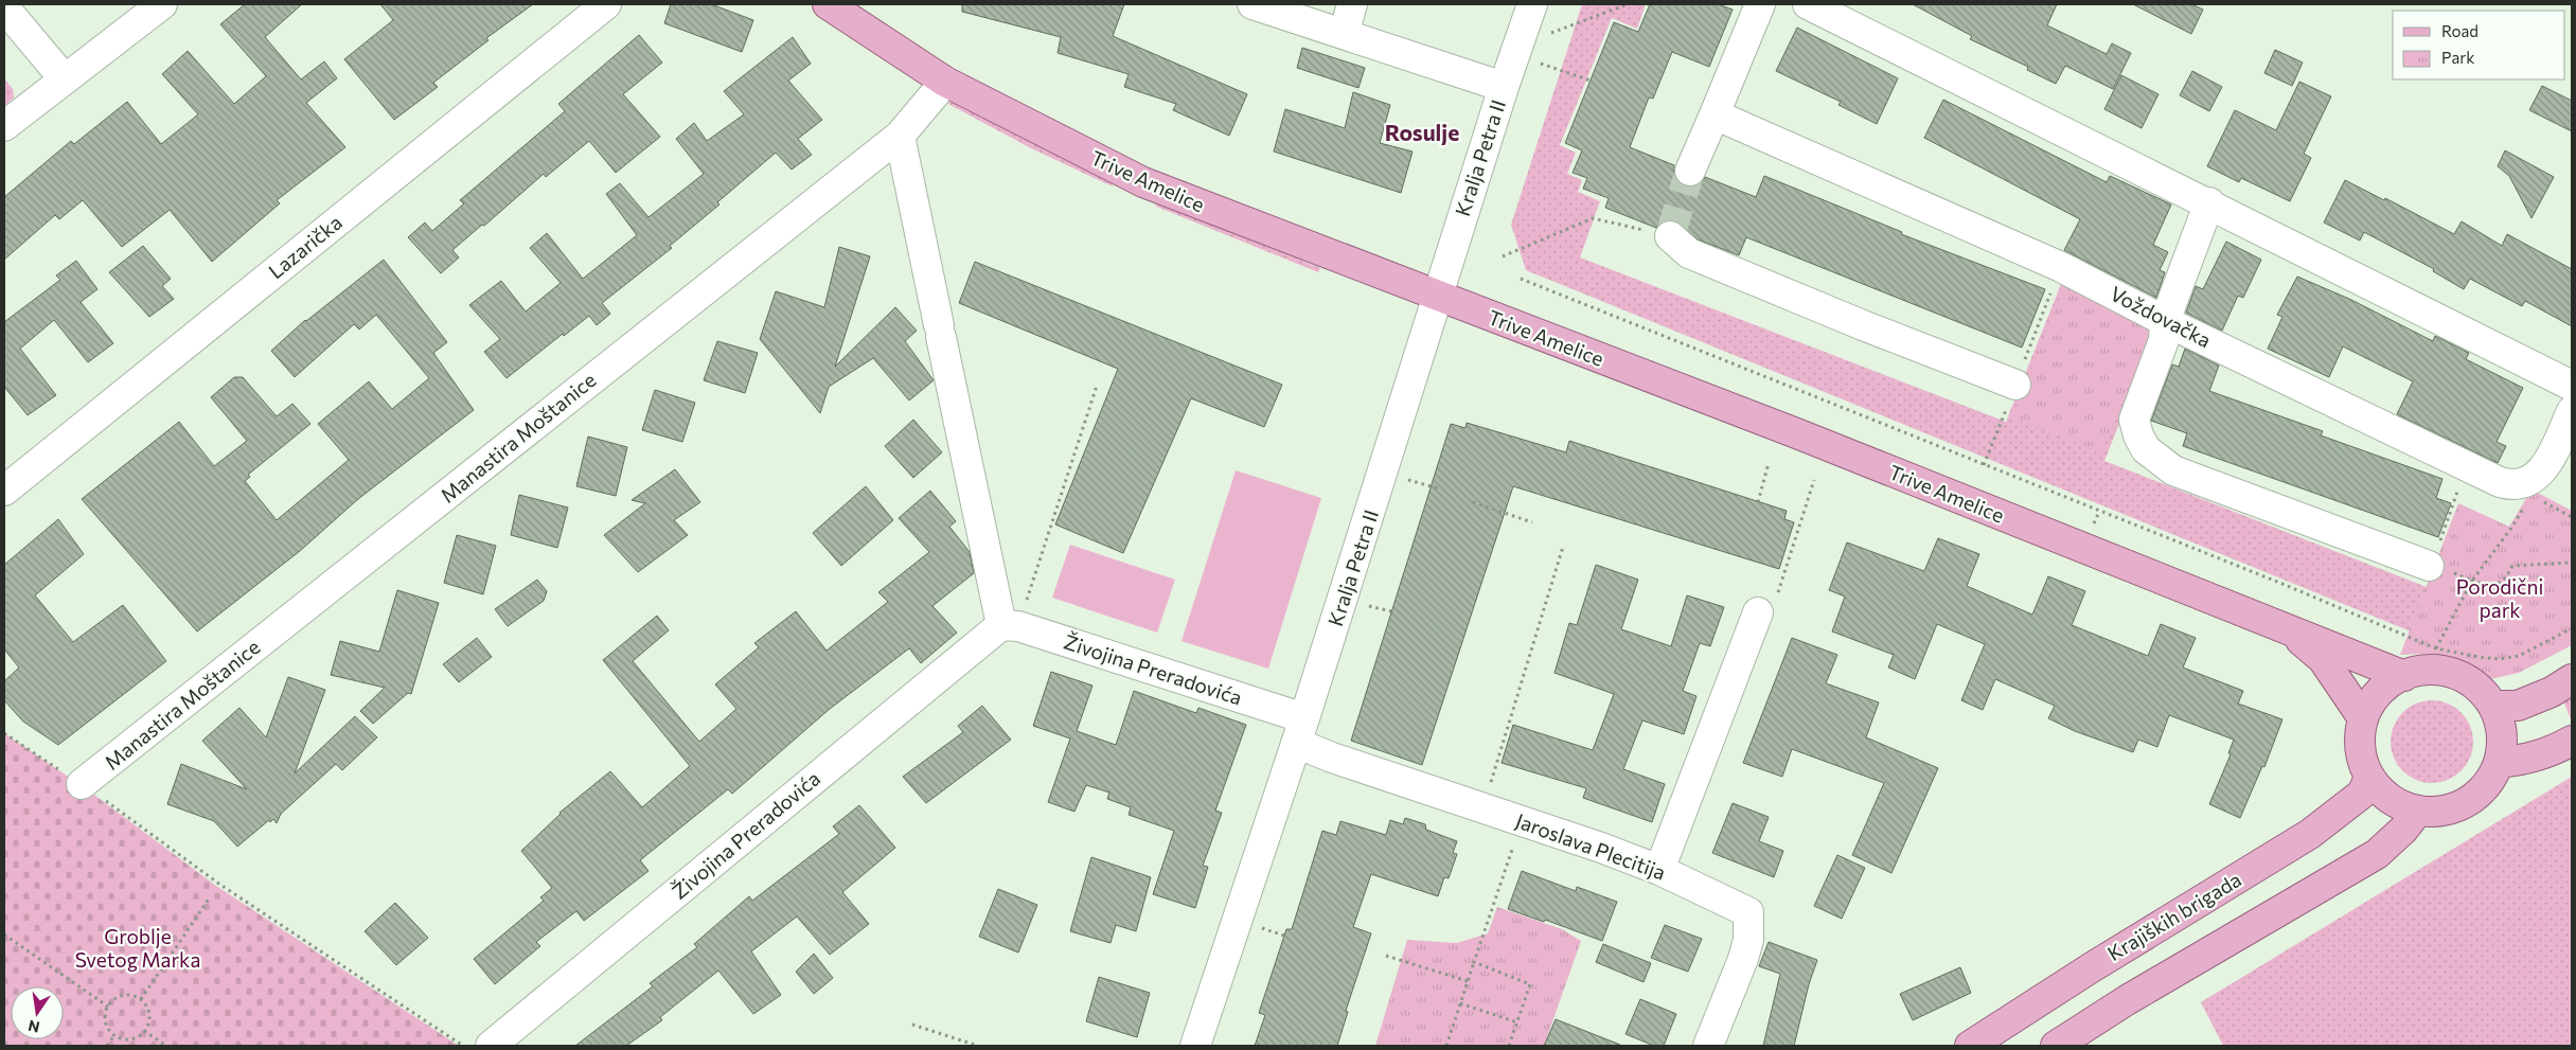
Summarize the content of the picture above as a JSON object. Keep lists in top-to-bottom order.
{
  "streets": {
    "main road": ["Trive Amelice", "Krajiških brigada"],
    "street": [
      "Kralja Petra II",
      "Lazarička",
      "Voždovačka",
      "Manastira Moštanice",
      "Živojina Preradovića",
      "Jaroslava Plecitija"
    ]
  },
  "crossings": [
    ["Kralja Petra II", "Trive Amelice"],
    ["Kralja Petra II", "Živojina Preradovića"],
    ["Kralja Petra II", "Jaroslava Plecitija"],
    ["Trive Amelice", "Manastira Moštanice"],
    ["Trive Amelice", "Krajiških brigada"],
    ["Živojina Preradovića", "Jaroslava Plecitija"]
  ],
  "districts": ["Rosulje"],
  "parks": ["Porodični park", "Groblje Svetog Marka"],
  "legend": ["Road", "Park"],
  "north": "bottom"
}
